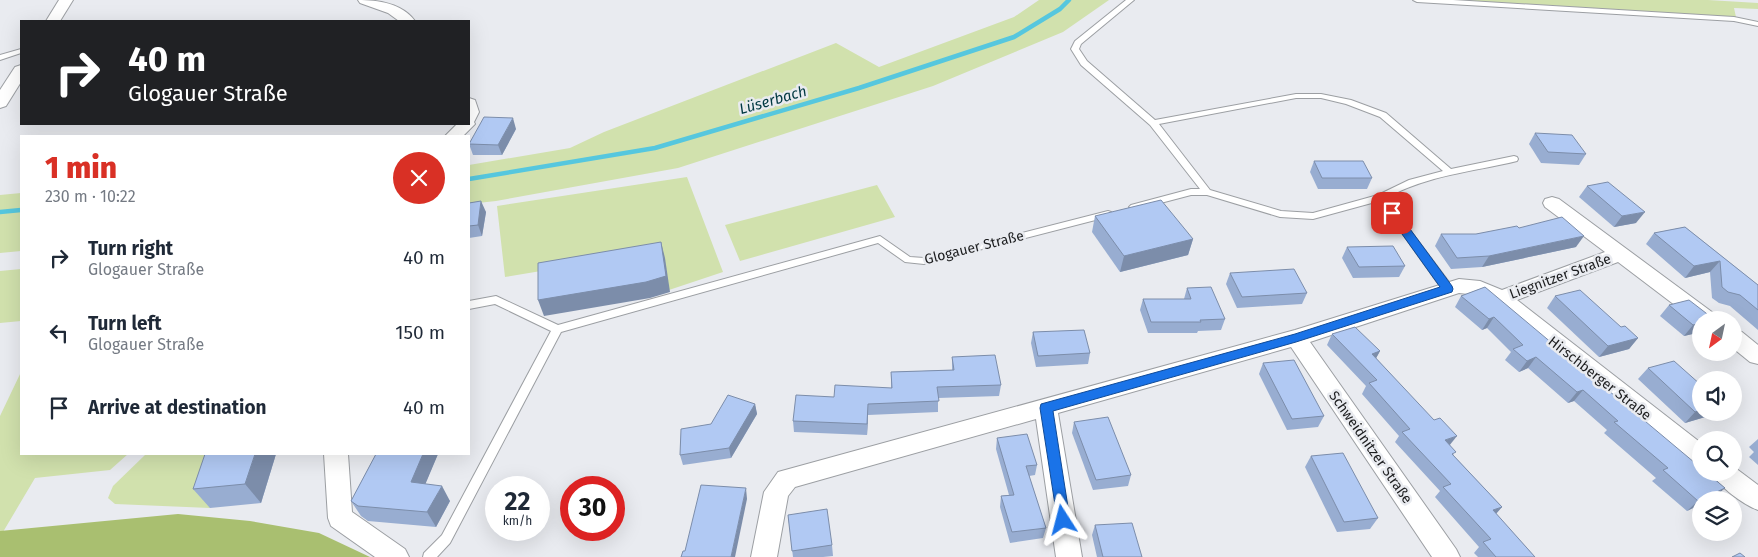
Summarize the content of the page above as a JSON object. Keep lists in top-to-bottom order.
{
  "streets": {
    "street": ["Liegnitzer Straße", "Hirschberger Straße", "Schweidnitzer Straße"],
    "lane": ["Glogauer Straße"]
  },
  "crossings": [
    ["Liegnitzer Straße", "Hirschberger Straße"]
  ],
  "water": ["Lüserbach"],
  "north": "bottom left",
  "page": {
    "turn": ["40 m", "Glogauer Straße"],
    "heading": ["1 min", "230 m · 10:22"],
    "list": [
      {
        "name": "Turn right",
        "note": "Glogauer Straße",
        "value": "40 m"
      },
      {
        "name": "Turn left",
        "note": "Glogauer Straße",
        "value": "150 m"
      },
      {
        "name": "Arrive at destination",
        "value": "40 m"
      }
    ],
    "speed": "22 km/h",
    "limit": "30"
  }
}
